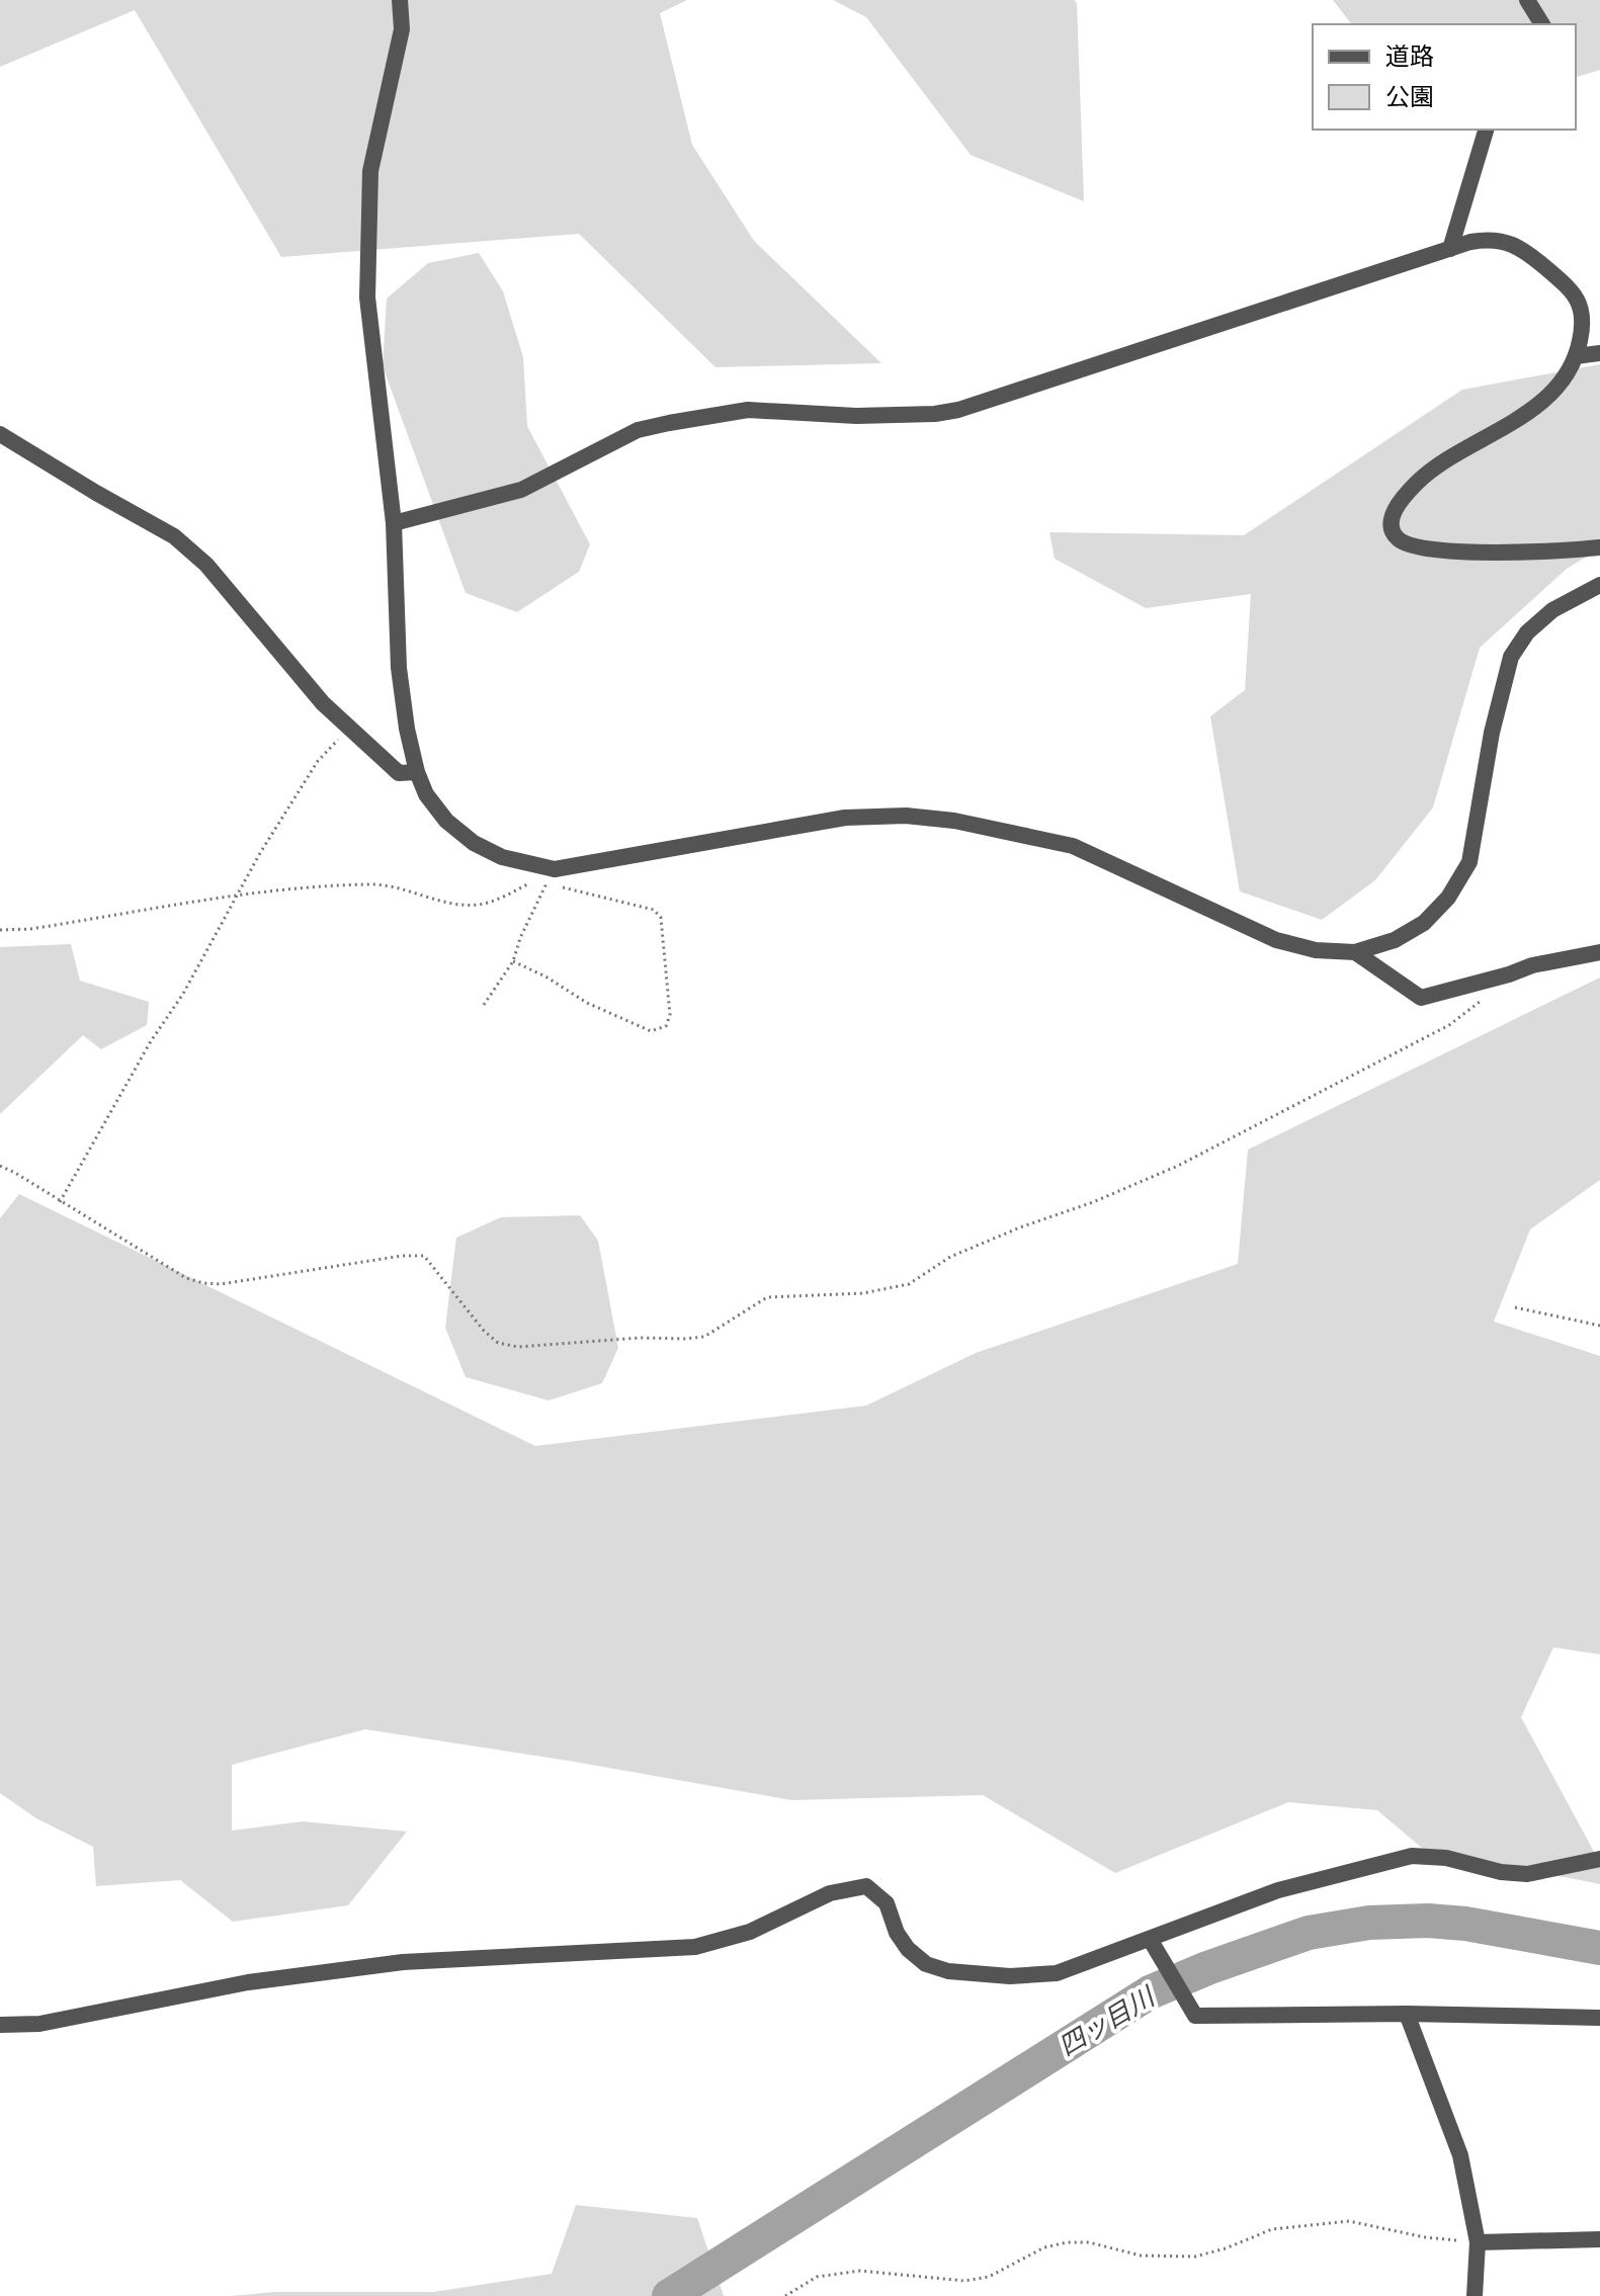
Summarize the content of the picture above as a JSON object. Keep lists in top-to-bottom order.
{
  "water": ["四ッ目川"],
  "legend": ["道路", "公園"]
}
